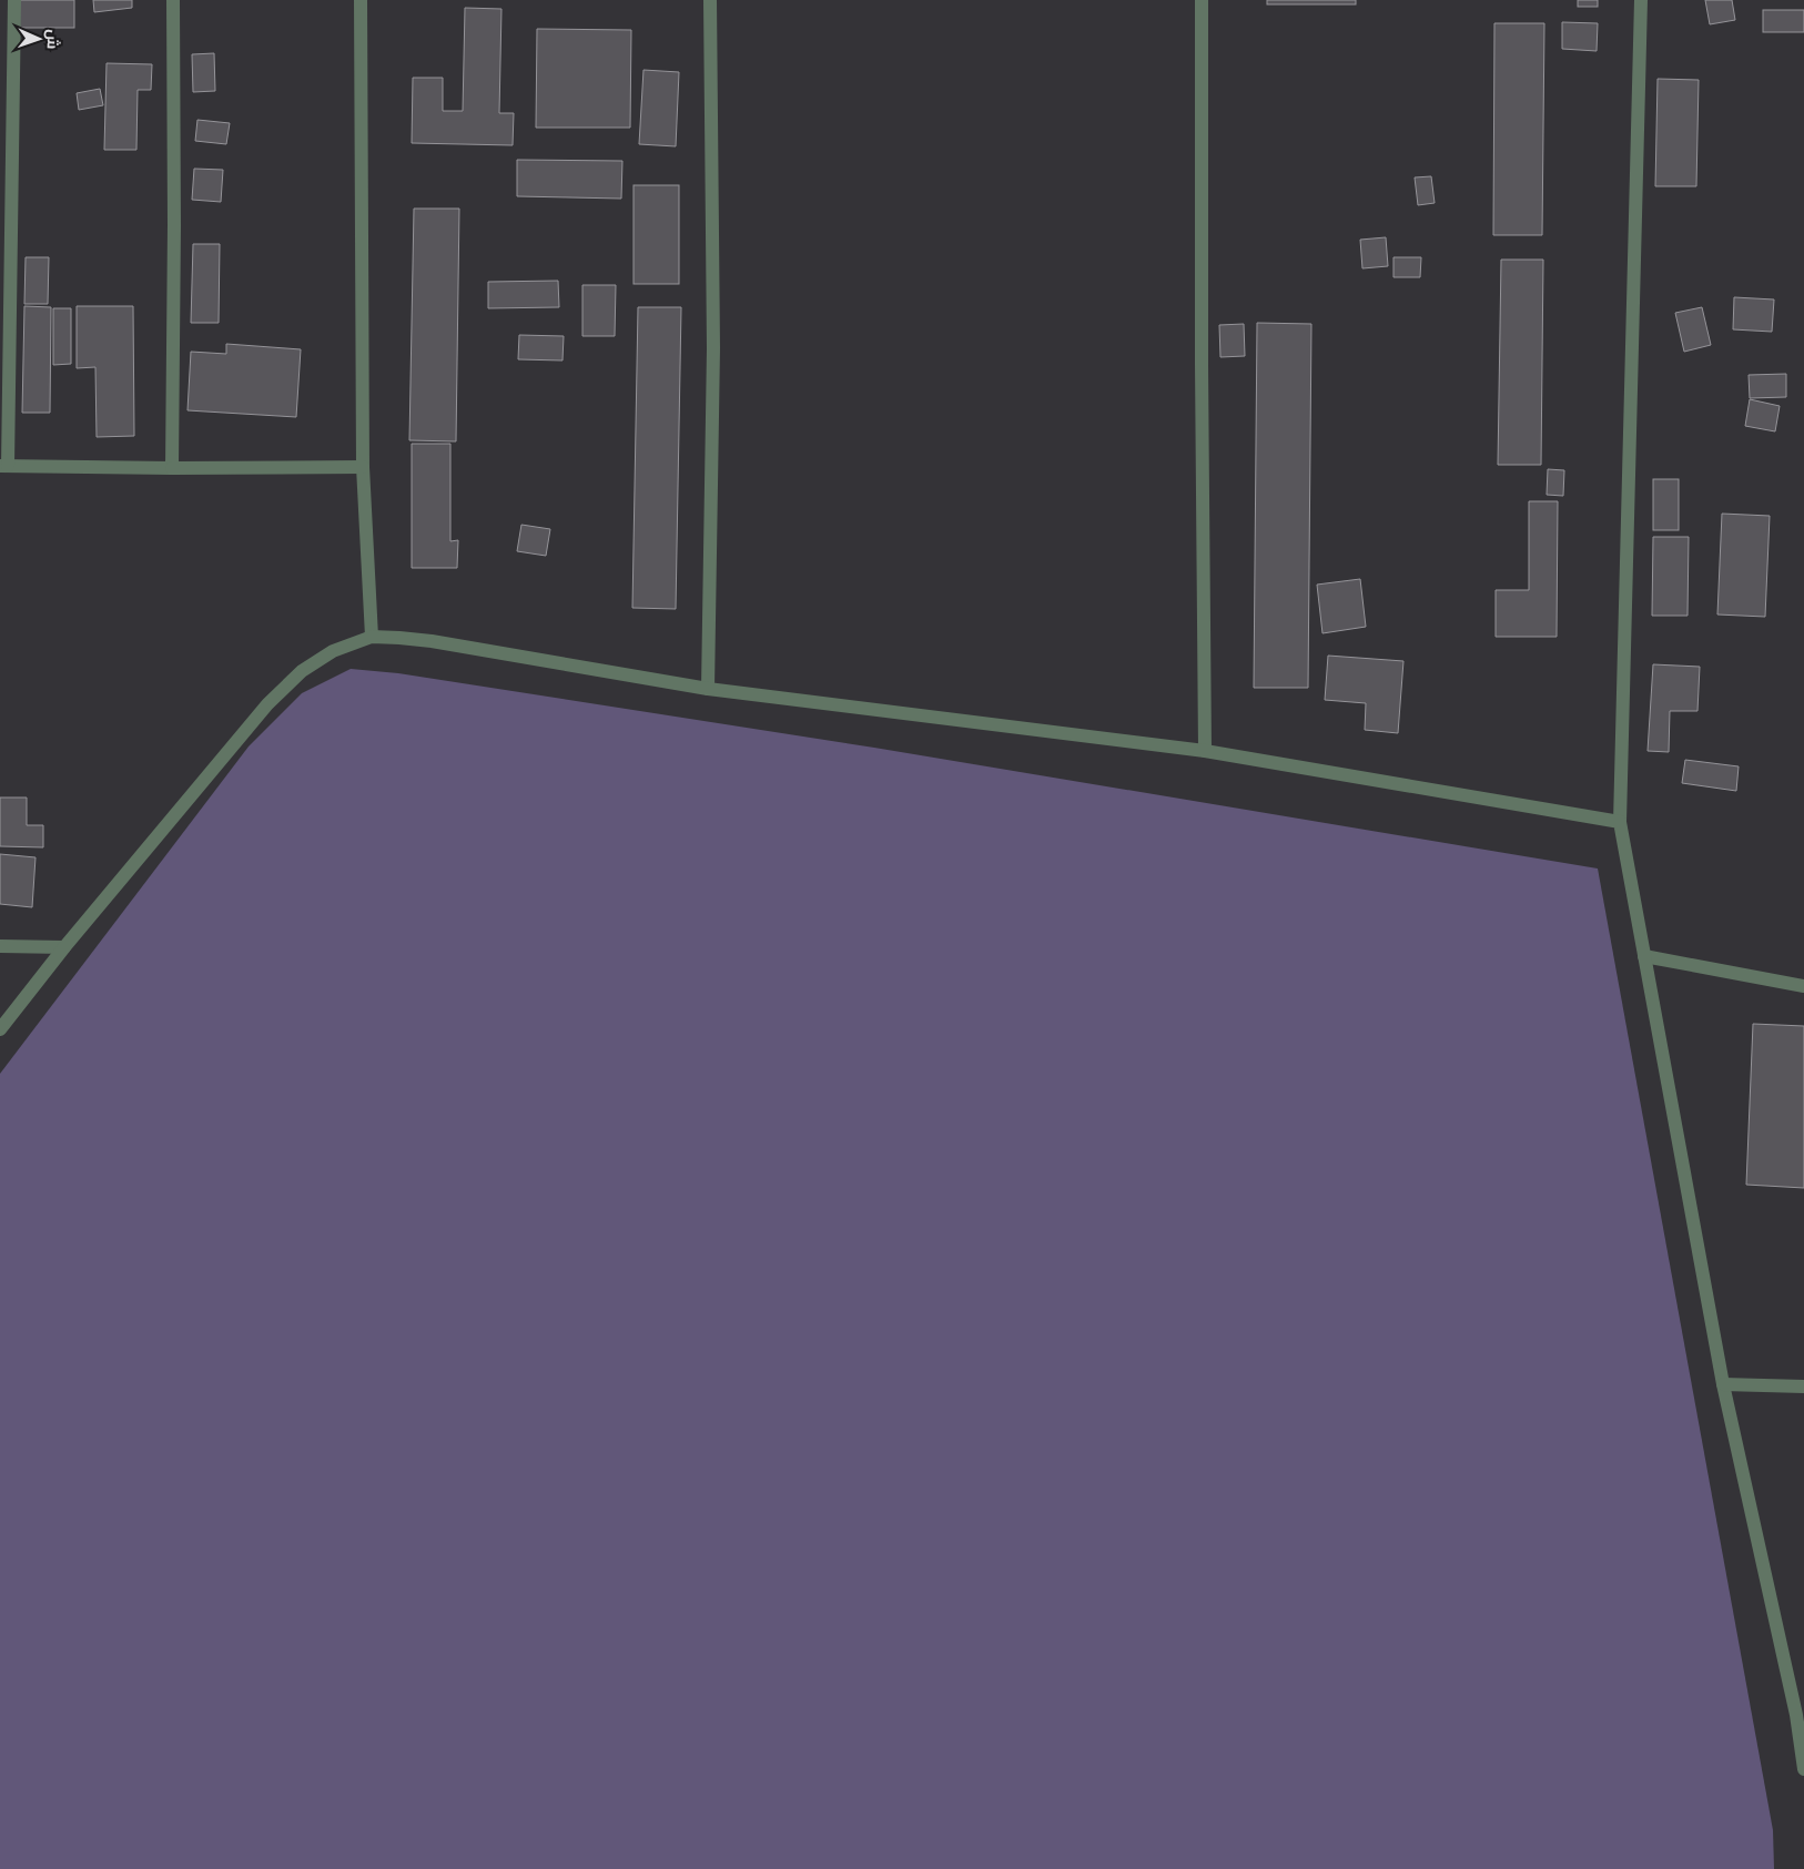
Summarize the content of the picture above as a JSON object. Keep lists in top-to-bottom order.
{
  "north": "right"
}
